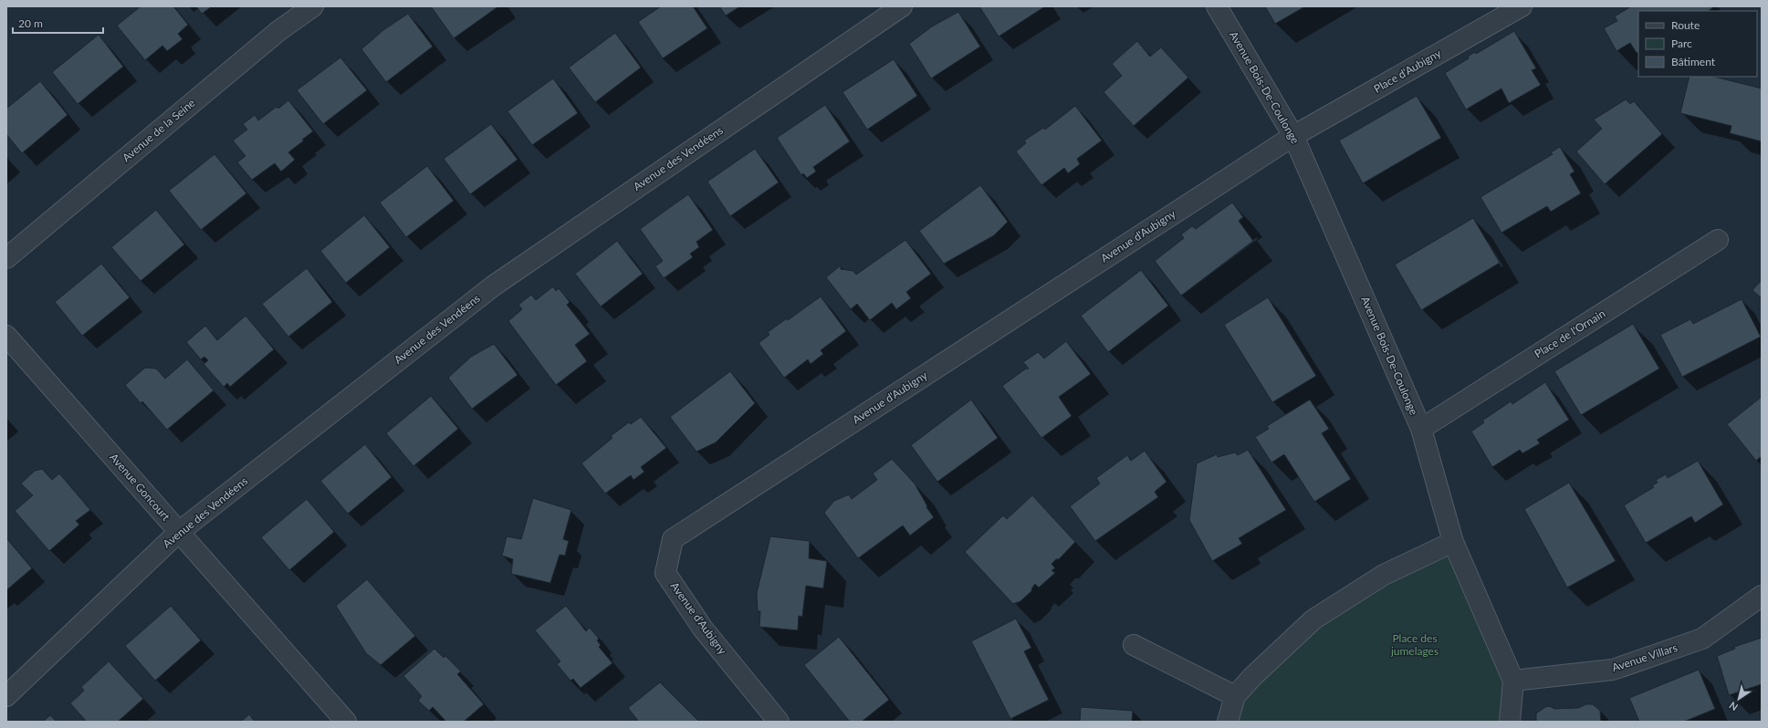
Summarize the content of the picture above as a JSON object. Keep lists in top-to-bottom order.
{
  "streets": {
    "street": [
      "Place d'Aubigny",
      "Avenue Bois-De-Coulonge",
      "Avenue de la Seine",
      "Avenue des Vendéens",
      "Avenue d'Aubigny",
      "Place de l'Ornain",
      "Avenue Goncourt",
      "Avenue Villars"
    ]
  },
  "crossings": [
    ["Place d'Aubigny", "Avenue Bois-De-Coulonge"],
    ["Place d'Aubigny", "Avenue d'Aubigny"],
    ["Avenue Bois-De-Coulonge", "Avenue d'Aubigny"],
    ["Avenue Bois-De-Coulonge", "Place de l'Ornain"],
    ["Avenue Bois-De-Coulonge", "Avenue Villars"],
    ["Avenue des Vendéens", "Avenue Goncourt"]
  ],
  "parks": ["Place des jumelages"],
  "legend": ["Route", "Parc", "Bâtiment"],
  "scale_bar": "20 m",
  "north": "bottom left"
}
